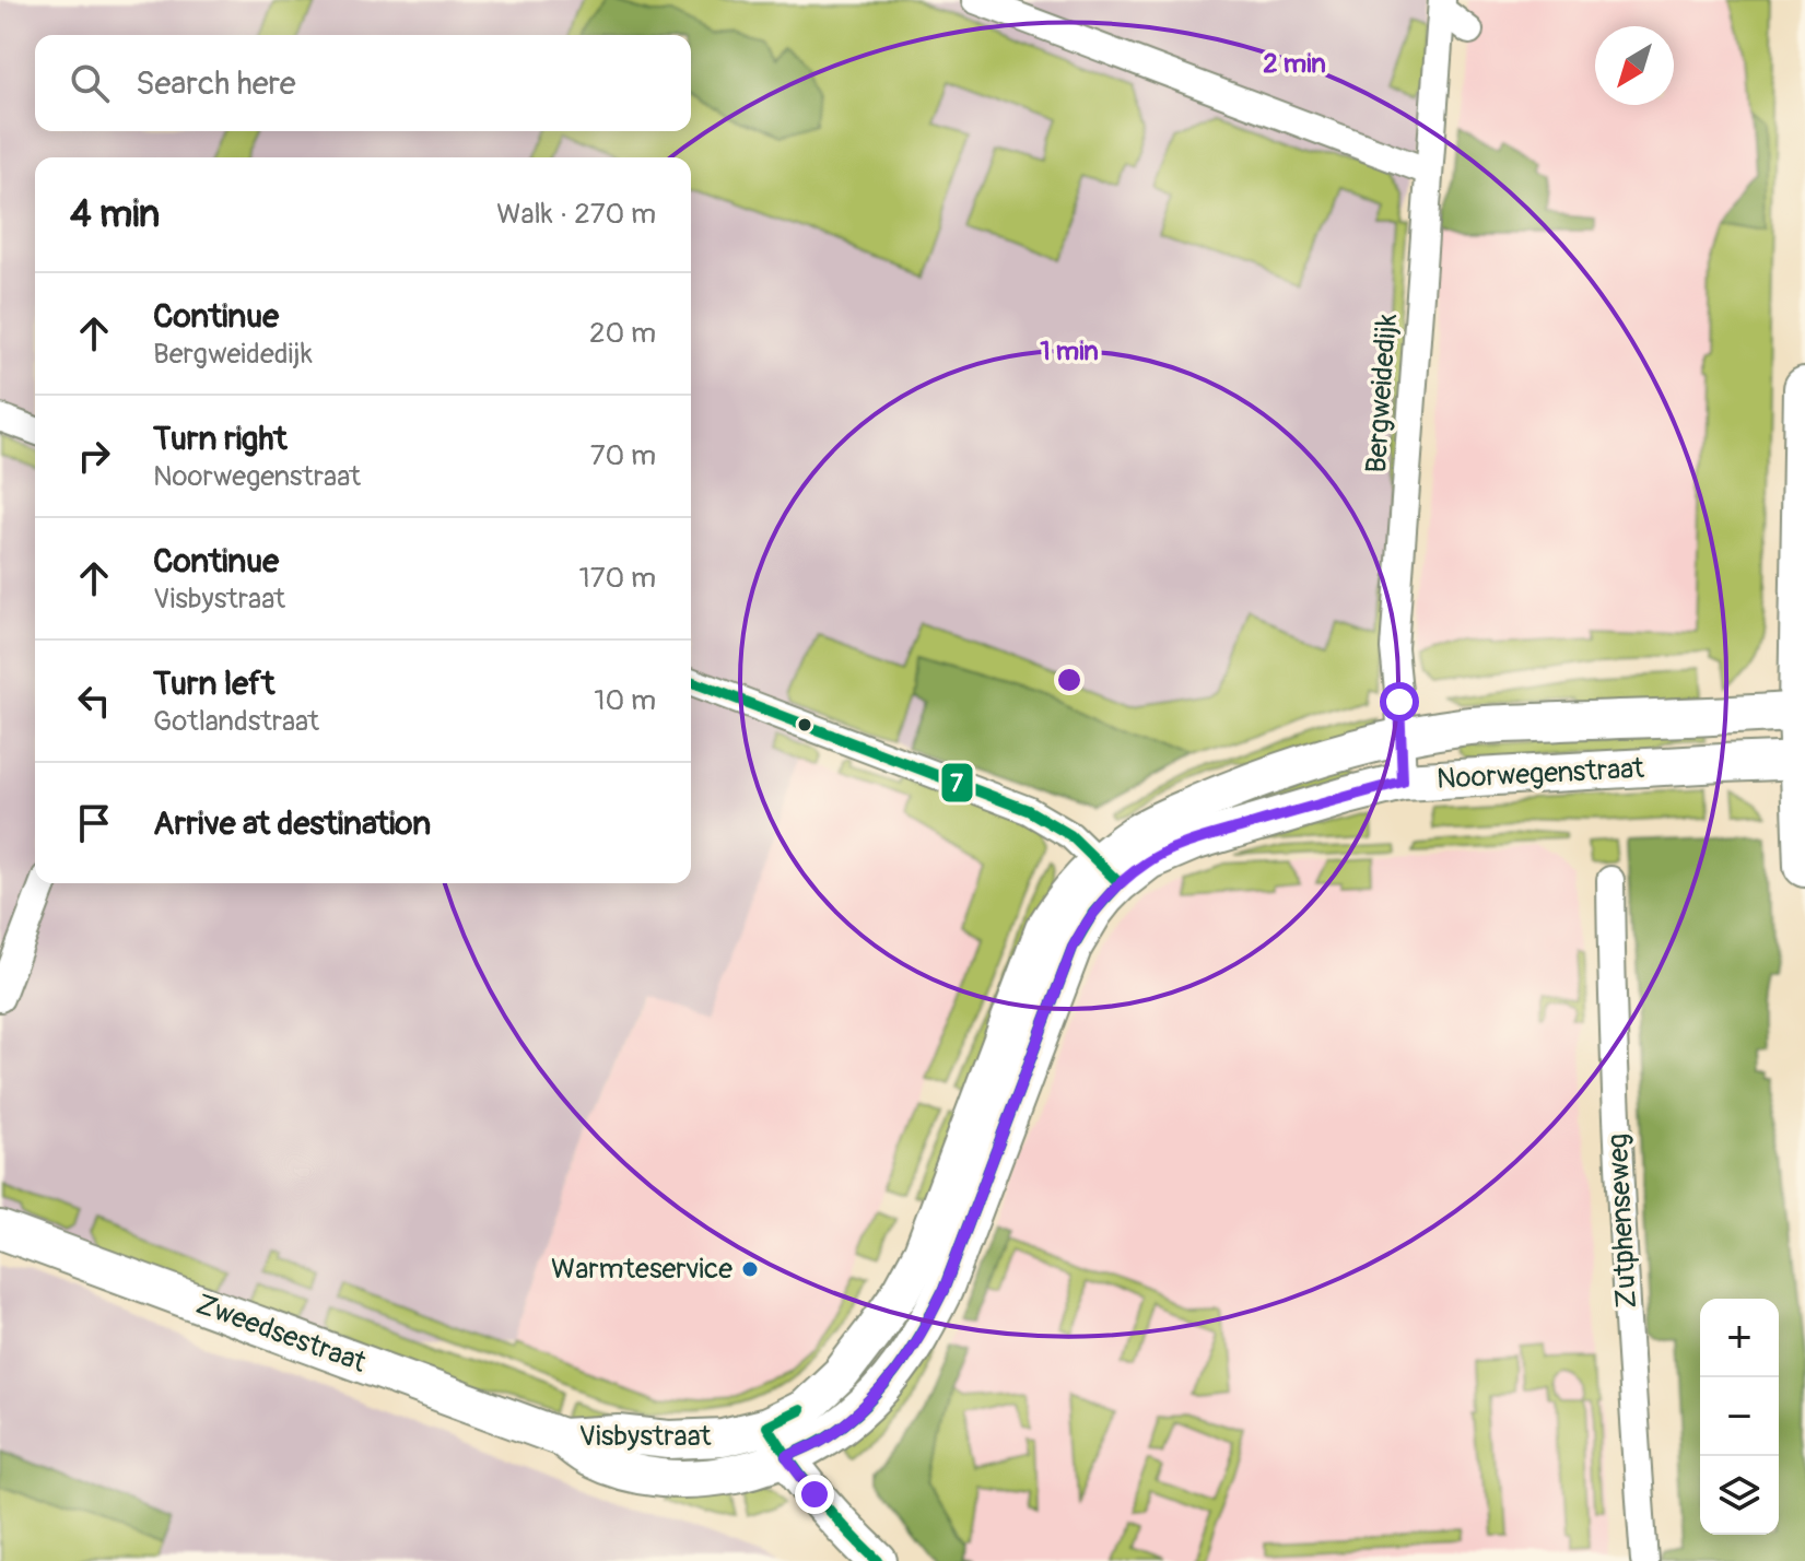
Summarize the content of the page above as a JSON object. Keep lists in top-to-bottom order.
{
  "streets": {
    "street": [
      "Bergweidedijk",
      "Noorwegenstraat",
      "Zutphenseweg",
      "Zweedsestraat",
      "Visbystraat"
    ]
  },
  "crossings": [
    ["Bergweidedijk", "Noorwegenstraat"],
    ["Noorwegenstraat", "Visbystraat"],
    ["Zweedsestraat", "Visbystraat"]
  ],
  "places": ["Warmteservice"],
  "lines": ["transit line 7"],
  "north": "bottom left",
  "page": {
    "search": "Search here",
    "heading": ["4 min", "Walk · 270 m"],
    "list": [
      ["Continue", "Bergweidedijk", "20 m"],
      ["Turn right", "Noorwegenstraat", "70 m"],
      ["Continue", "Visbystraat", "170 m"],
      ["Turn left", "Gotlandstraat", "10 m"],
      "Arrive at destination"
    ],
    "map_buttons": ["+", "−"]
  },
  "rings": ["2 min", "1 min"]
}
